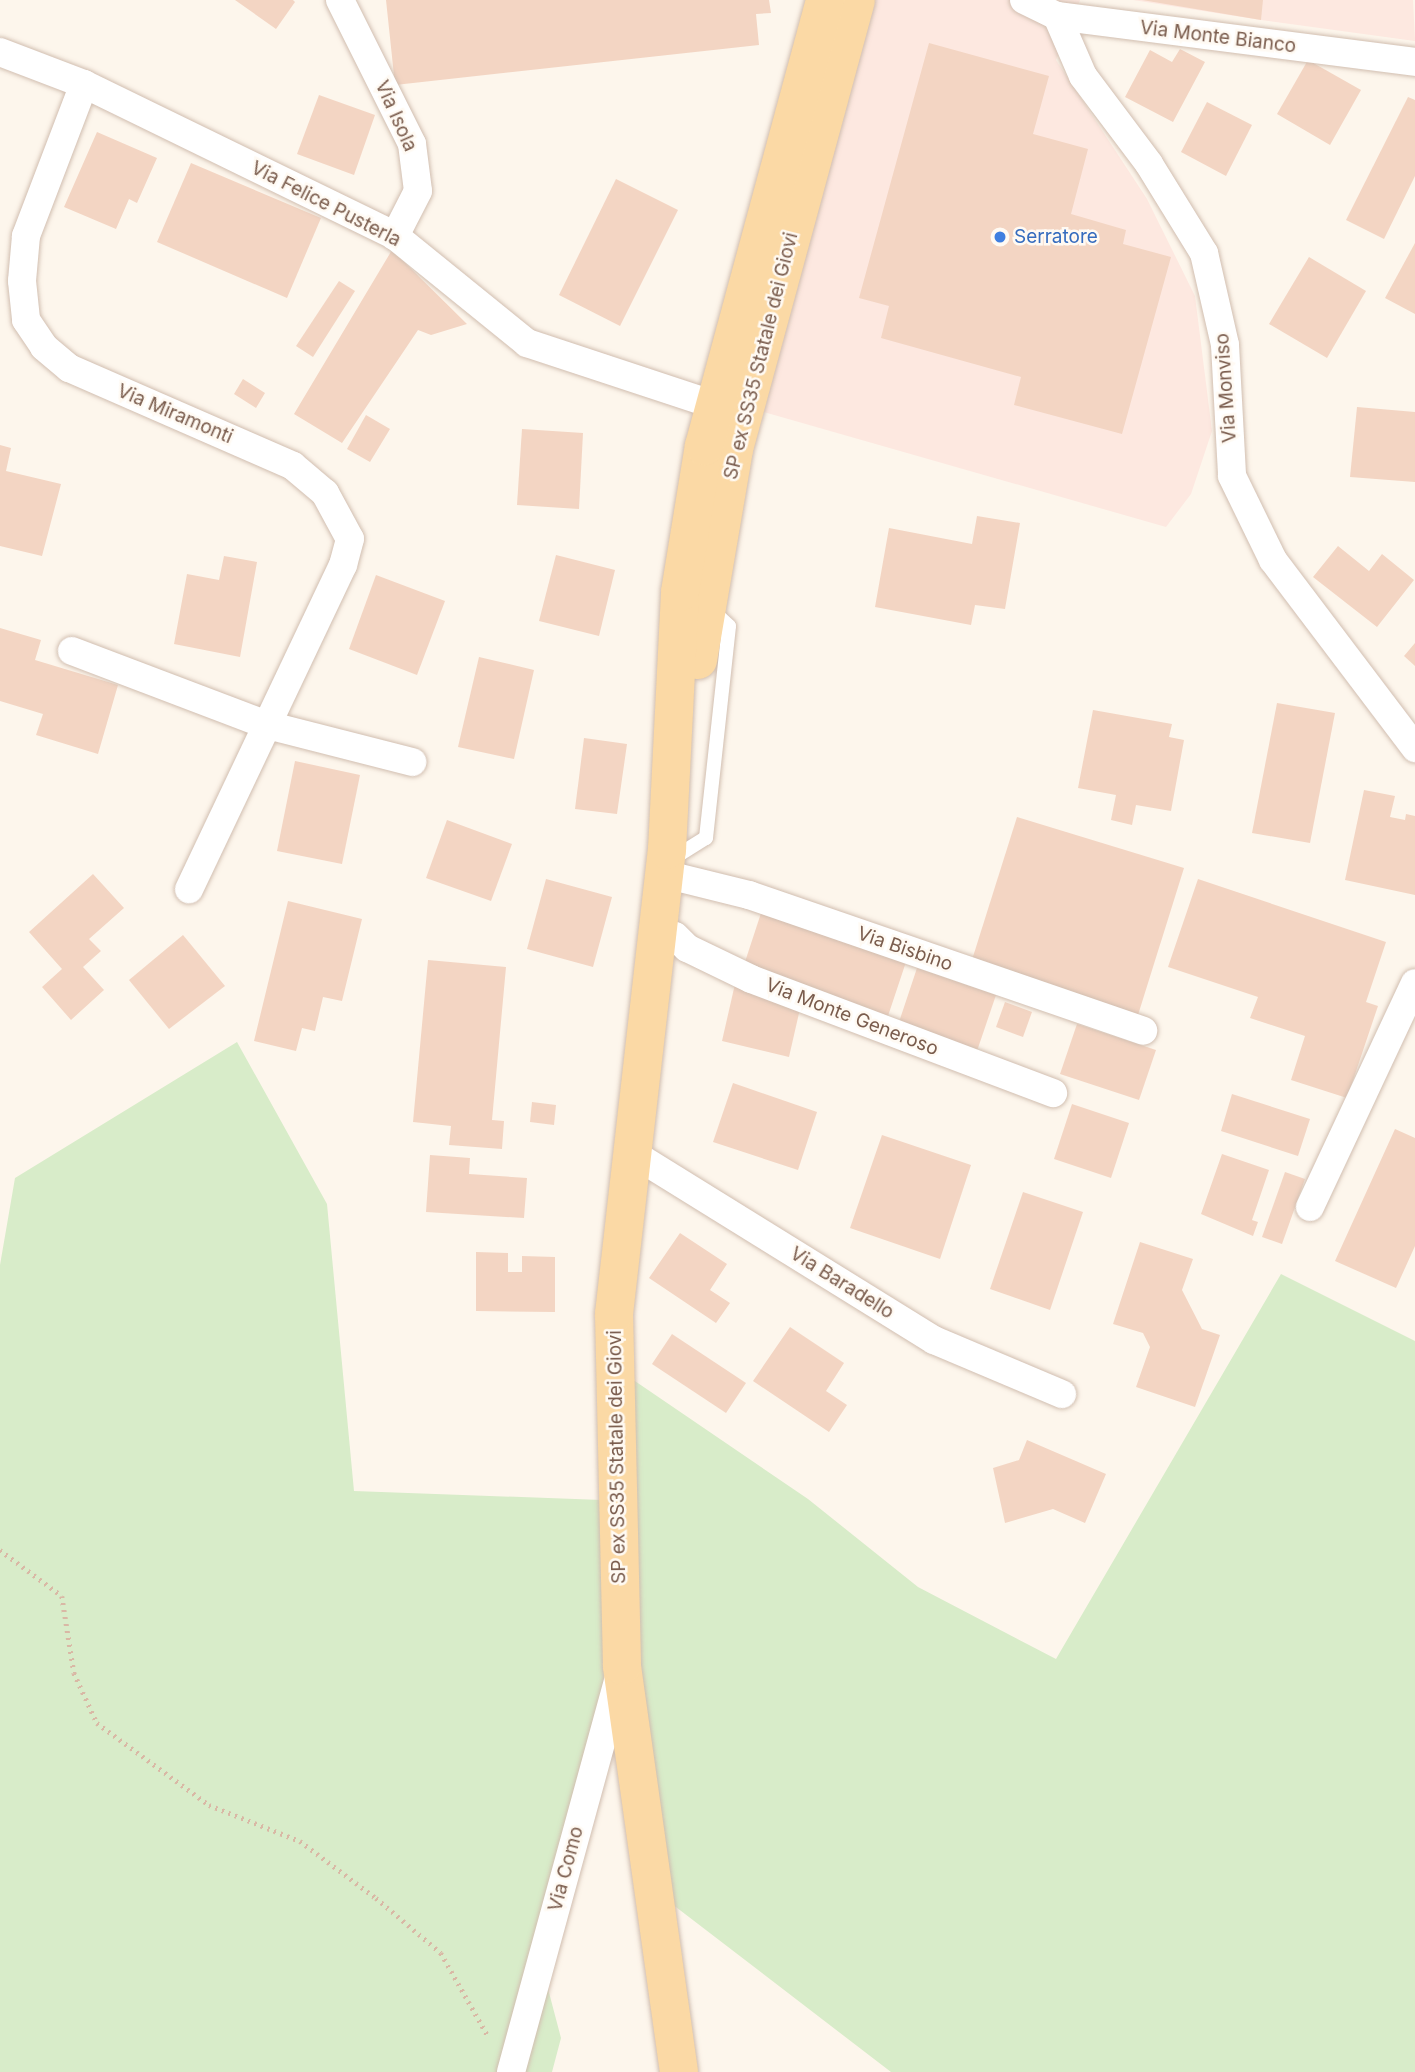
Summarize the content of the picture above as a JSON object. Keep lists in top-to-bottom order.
{
  "streets": {
    "main road": ["SP ex SS35 Statale dei Giovi"],
    "street": [
      "Via Monte Bianco",
      "Via Isola",
      "Via Felice Pusterla",
      "Via Monviso",
      "Via Miramonti",
      "Via Bisbino",
      "Via Monte Generoso",
      "Via Baradello",
      "Via Como"
    ]
  },
  "crossings": [
    ["Via Monte Bianco", "Via Monviso"],
    ["Via Isola", "Via Felice Pusterla"],
    ["Via Felice Pusterla", "SP ex SS35 Statale dei Giovi"],
    ["Via Felice Pusterla", "Via Miramonti"],
    ["SP ex SS35 Statale dei Giovi", "Via Bisbino"],
    ["SP ex SS35 Statale dei Giovi", "Via Monte Generoso"],
    ["SP ex SS35 Statale dei Giovi", "Via Baradello"],
    ["SP ex SS35 Statale dei Giovi", "Via Como"]
  ],
  "places": ["Serratore"]
}
